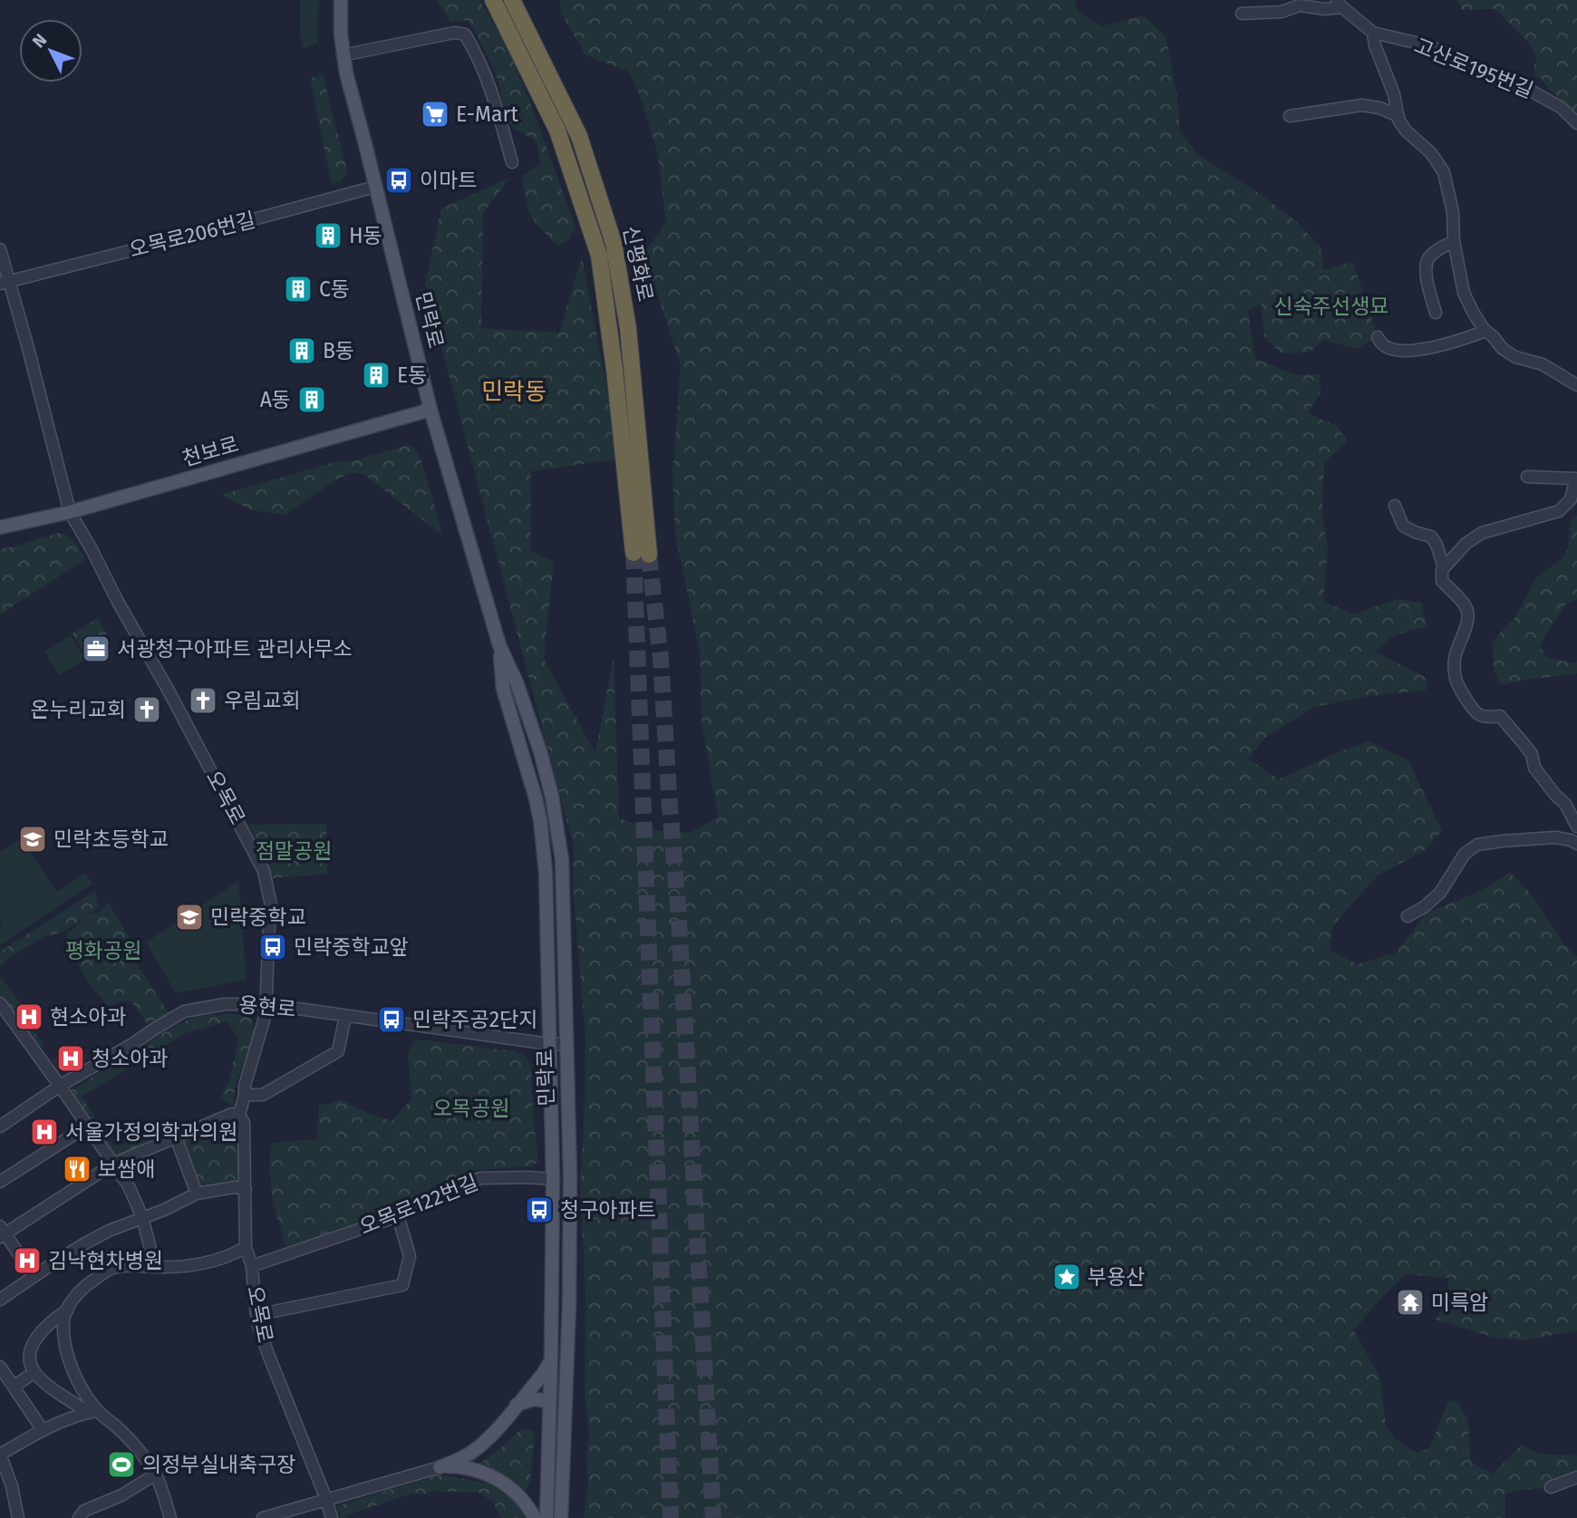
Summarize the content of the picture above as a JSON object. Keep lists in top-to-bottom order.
{
  "streets": {
    "highway": ["신평화로"],
    "main road": ["민락로", "천보로"],
    "street": [
      "고산로195번길",
      "오목로206번길",
      "오목로",
      "용현로",
      "오목로122번길"
    ]
  },
  "crossings": [
    ["오목로206번길", "민락로"],
    ["오목로206번길", "오목로"],
    ["민락로", "천보로"],
    ["민락로", "용현로"],
    ["민락로", "오목로122번길"],
    ["천보로", "오목로"],
    ["오목로", "용현로"],
    ["오목로", "오목로122번길"]
  ],
  "districts": ["민락동"],
  "parks": [
    "신숙주선생묘",
    "점말공원",
    "평화공원",
    "오목공원"
  ],
  "places": {
    "supermarket": ["E-Mart"],
    "bus stop": [
      "이마트",
      "민락중학교앞",
      "민락주공2단지",
      "청구아파트"
    ],
    "building": [
      "H동",
      "C동",
      "B동",
      "E동",
      "A동"
    ],
    "office": ["서광청구아파트 관리사무소"],
    "church": ["우림교회", "온누리교회"],
    "school or university": ["민락초등학교", "민락중학교"],
    "hospital": [
      "현소아과",
      "청소아과",
      "서울가정의학과의원",
      "김낙현차병원"
    ],
    "restaurant": ["보쌈애"],
    "place": ["부용산"],
    "temple": ["미륵암"],
    "sports": ["의정부실내축구장"]
  },
  "north": "top left"
}
